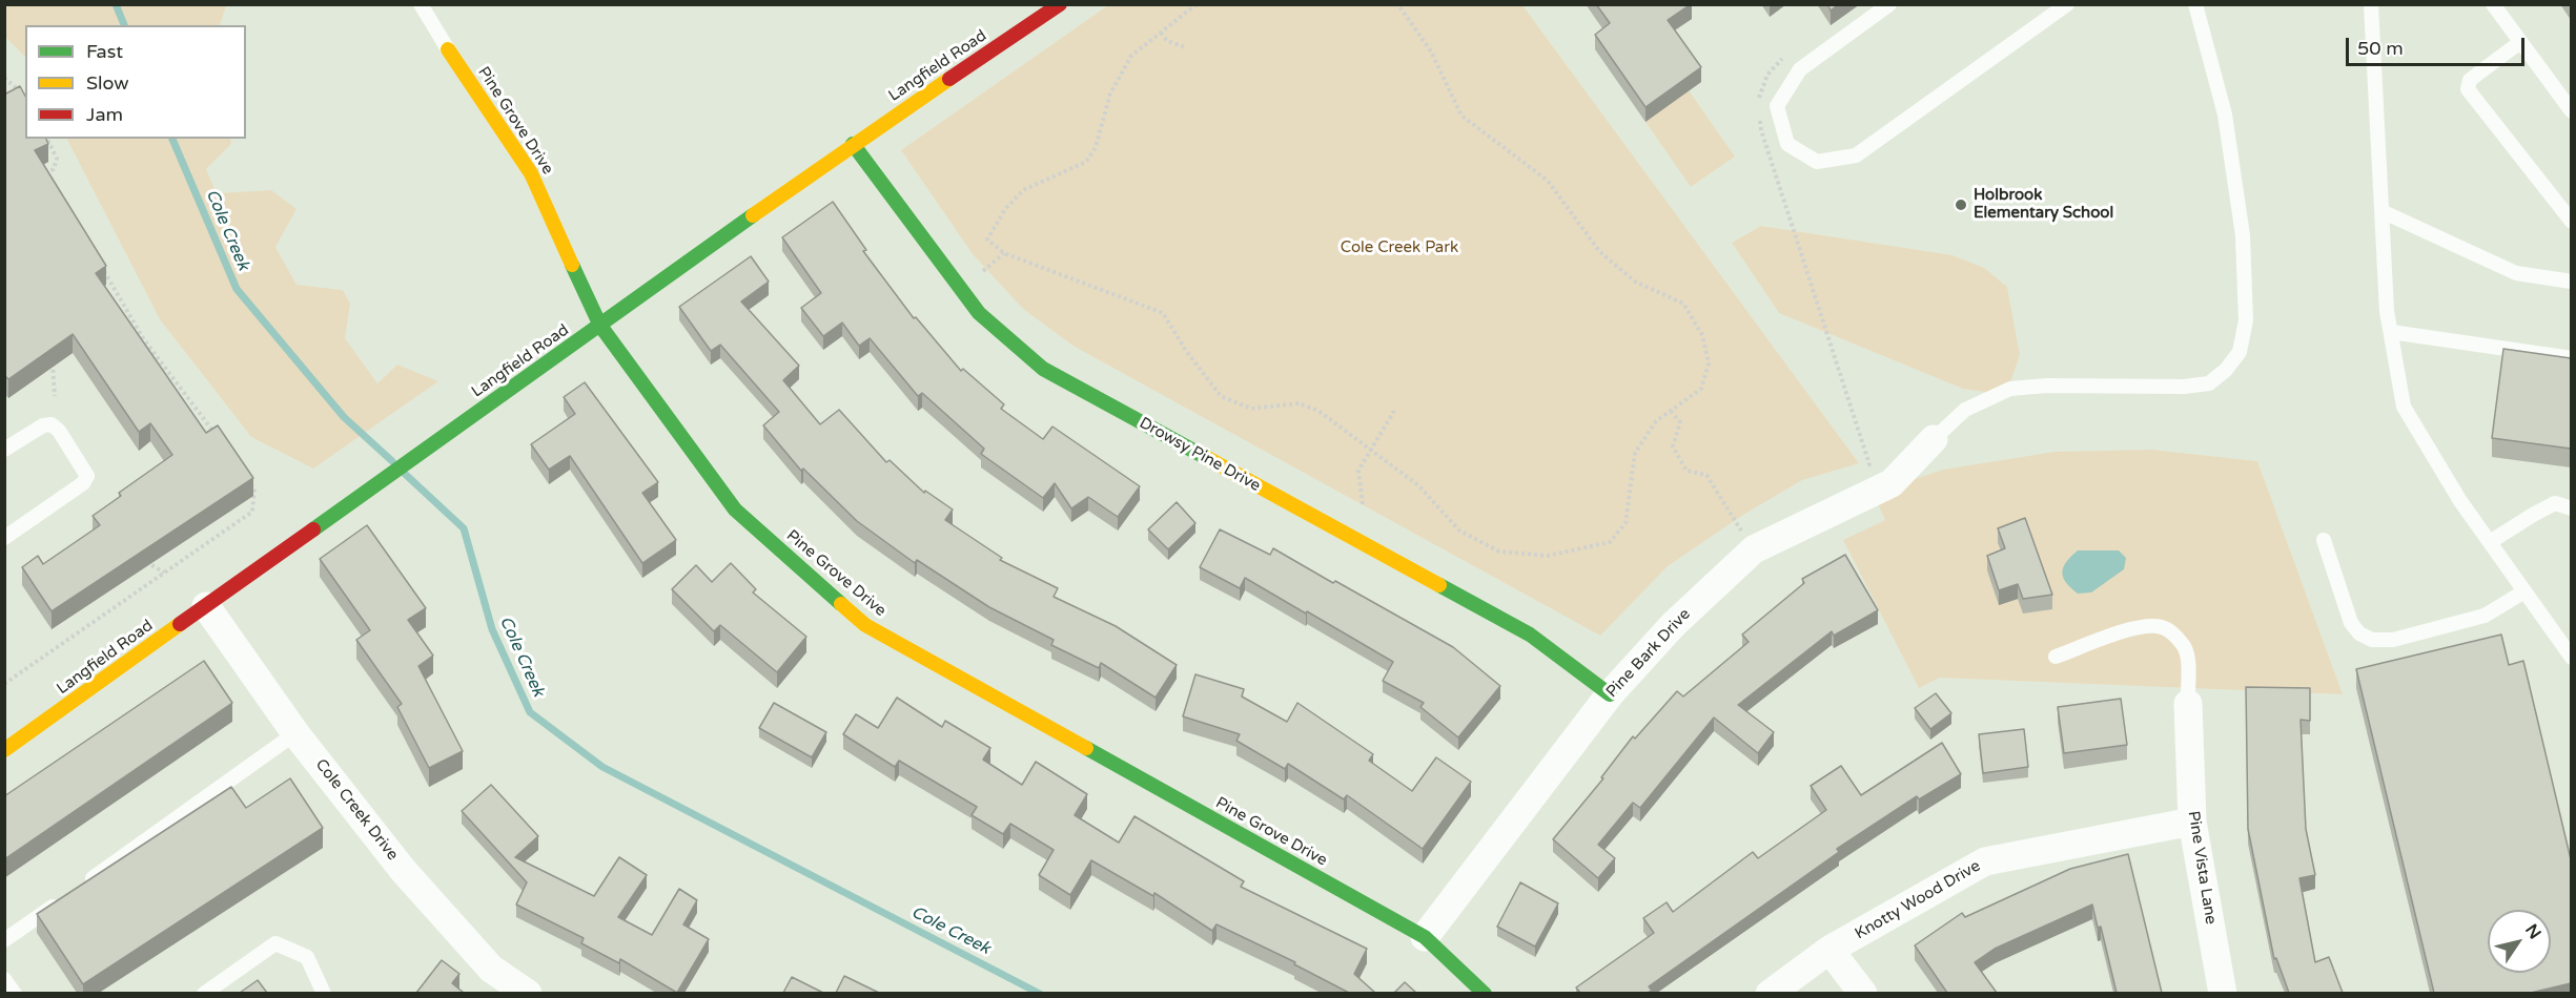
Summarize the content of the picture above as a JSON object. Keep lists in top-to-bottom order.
{
  "streets": {
    "street": [
      "Langfield Road",
      "Pine Grove Drive",
      "Drowsy Pine Drive",
      "Pine Bark Drive",
      "Cole Creek Drive",
      "Pine Vista Lane",
      "Knotty Wood Drive"
    ]
  },
  "crossings": [
    ["Langfield Road", "Pine Grove Drive"],
    ["Langfield Road", "Drowsy Pine Drive"],
    ["Langfield Road", "Cole Creek Drive"],
    ["Pine Grove Drive", "Pine Bark Drive"],
    ["Drowsy Pine Drive", "Pine Bark Drive"],
    ["Pine Vista Lane", "Knotty Wood Drive"]
  ],
  "water": ["Cole Creek"],
  "parks": ["Cole Creek Park"],
  "places": ["Holbrook Elementary School"],
  "legend": ["Fast", "Slow", "Jam"],
  "scale_bar": "50 m",
  "north": "top right"
}
